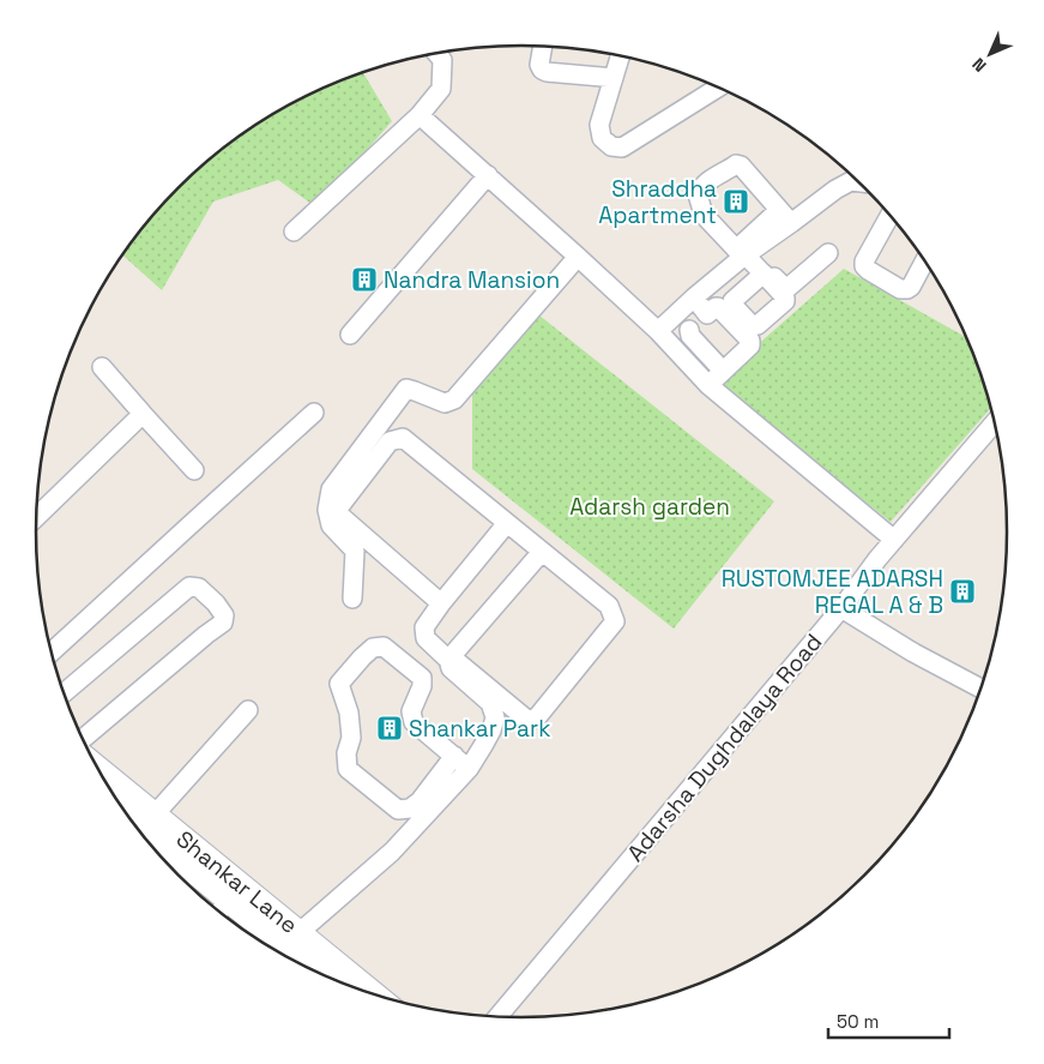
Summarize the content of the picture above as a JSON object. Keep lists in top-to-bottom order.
{
  "streets": {
    "street": ["Adarsha Dughdalaya Road", "Shankar Lane"]
  },
  "parks": ["Adarsh garden"],
  "places": {
    "building": [
      "Shraddha Apartment",
      "Nandra Mansion",
      "RUSTOMJEE ADARSH REGAL A & B",
      "Shankar Park"
    ]
  },
  "scale_bar": "50 m",
  "north": "bottom left"
}
